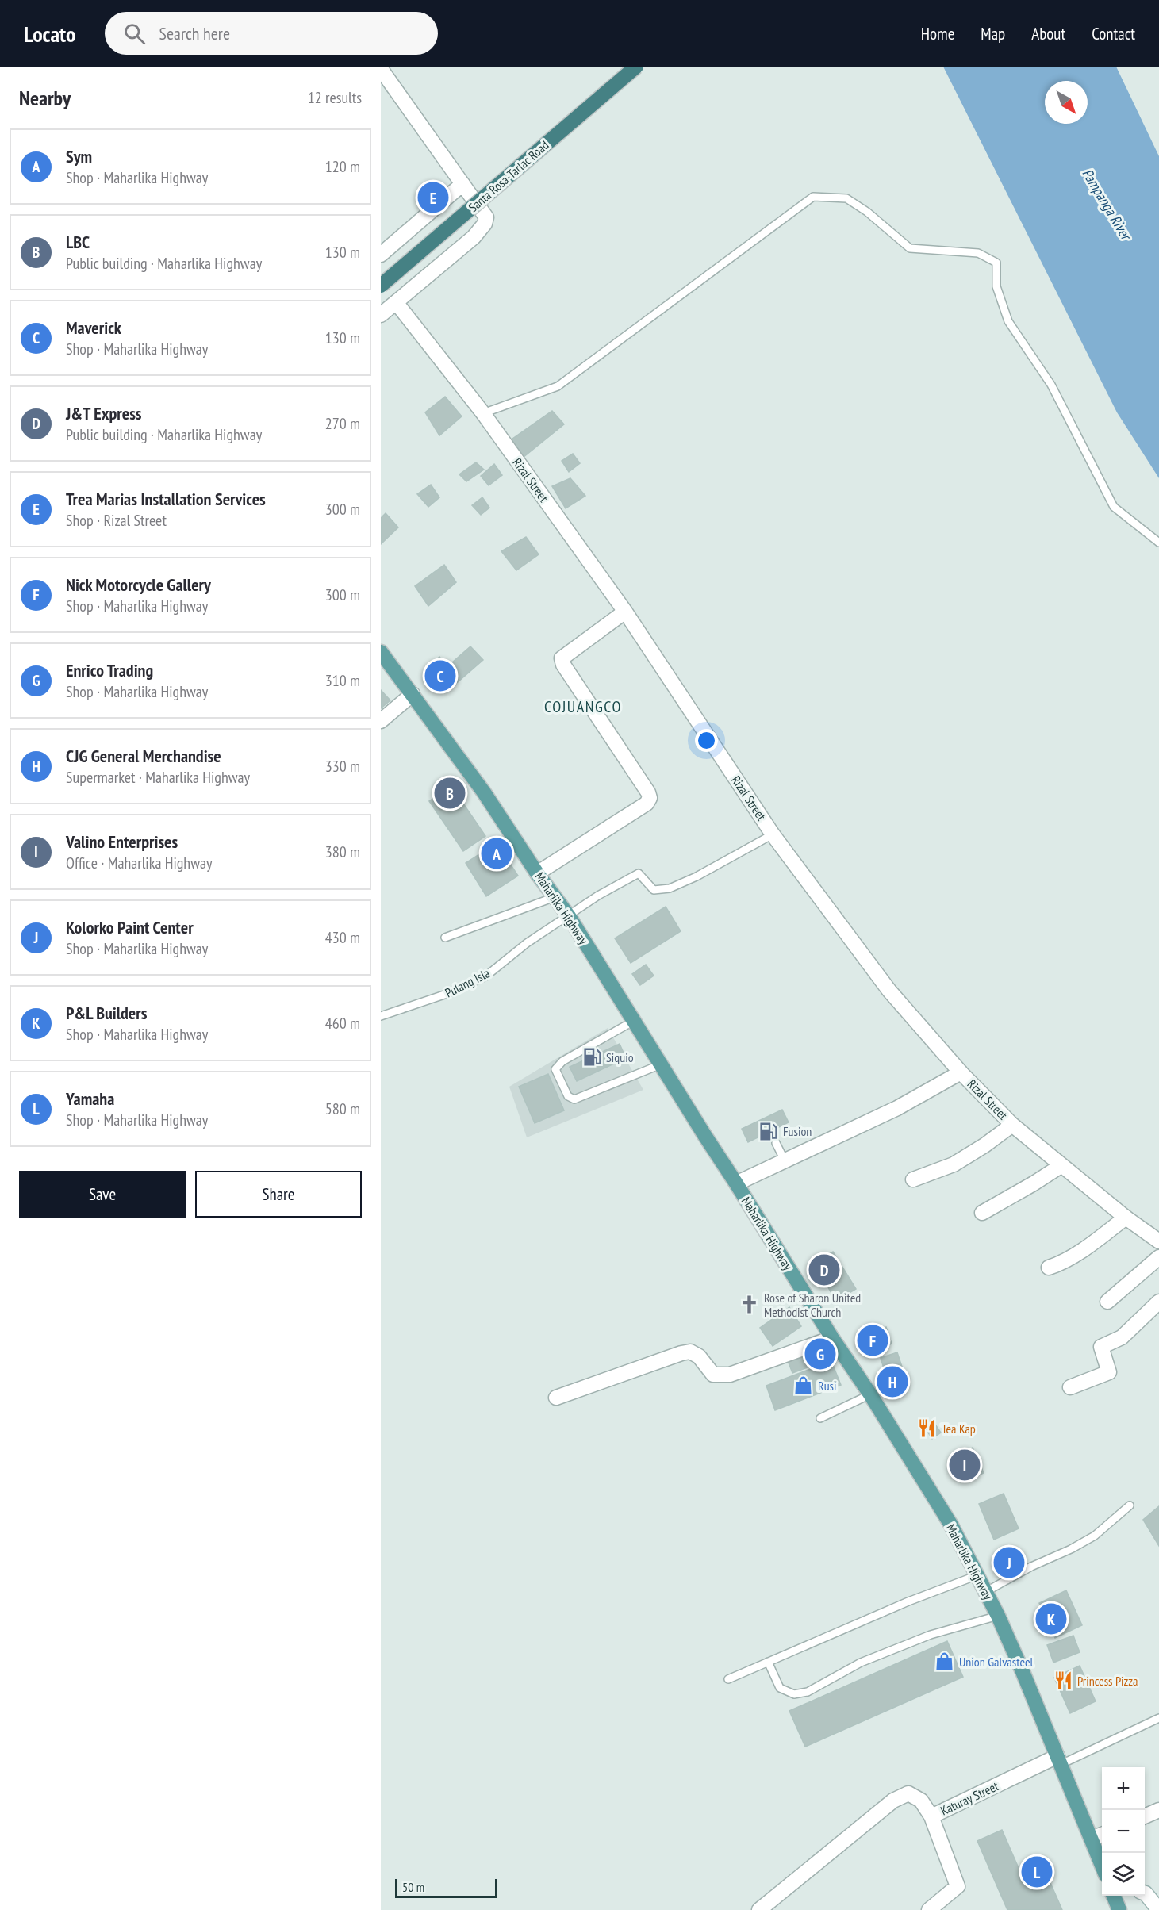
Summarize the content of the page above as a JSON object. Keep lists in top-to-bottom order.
{
  "streets": {
    "highway": ["Santa Rosa-Tarlac Road"],
    "main road": ["Maharlika Highway"],
    "street": ["Rizal Street", "Katuray Street"],
    "lane": ["Pulang Isla"]
  },
  "crossings": [
    ["Rizal Street", "Pulang Isla"],
    ["Maharlika Highway", "Pulang Isla"],
    ["Maharlika Highway", "Katuray Street"]
  ],
  "districts": ["COJUANGCO"],
  "water": ["Pampanga River"],
  "places": {
    "fuel station": ["Siquio", "Fusion"],
    "church": ["Rose of Sharon United Methodist Church"],
    "shop": ["Rusi", "Union Galvasteel"],
    "restaurant": ["Tea Kap", "Princess Pizza"]
  },
  "scale_bar": "50 m",
  "north": "bottom right",
  "page": {
    "header": "Locato",
    "search": "Search here",
    "nav": [
      "Home",
      "Map",
      "About",
      "Contact"
    ],
    "heading": ["Nearby", "12 results"],
    "list": [
      {
        "mark": "A",
        "name": "Sym",
        "note": "Shop · Maharlika Highway",
        "value": "120 m"
      },
      {
        "mark": "B",
        "name": "LBC",
        "note": "Public building · Maharlika Highway",
        "value": "130 m"
      },
      {
        "mark": "C",
        "name": "Maverick",
        "note": "Shop · Maharlika Highway",
        "value": "130 m"
      },
      {
        "mark": "D",
        "name": "J&T Express",
        "note": "Public building · Maharlika Highway",
        "value": "270 m"
      },
      {
        "mark": "E",
        "name": "Trea Marias Installation Services",
        "note": "Shop · Rizal Street",
        "value": "300 m"
      },
      {
        "mark": "F",
        "name": "Nick Motorcycle Gallery",
        "note": "Shop · Maharlika Highway",
        "value": "300 m"
      },
      {
        "mark": "G",
        "name": "Enrico Trading",
        "note": "Shop · Maharlika Highway",
        "value": "310 m"
      },
      {
        "mark": "H",
        "name": "CJG General Merchandise",
        "note": "Supermarket · Maharlika Highway",
        "value": "330 m"
      },
      {
        "mark": "I",
        "name": "Valino Enterprises",
        "note": "Office · Maharlika Highway",
        "value": "380 m"
      },
      {
        "mark": "J",
        "name": "Kolorko Paint Center",
        "note": "Shop · Maharlika Highway",
        "value": "430 m"
      },
      {
        "mark": "K",
        "name": "P&L Builders",
        "note": "Shop · Maharlika Highway",
        "value": "460 m"
      },
      {
        "mark": "L",
        "name": "Yamaha",
        "note": "Shop · Maharlika Highway",
        "value": "580 m"
      }
    ],
    "pins": [
      "E",
      "C",
      "B",
      "A",
      "D",
      "F",
      "G",
      "H",
      "I",
      "J",
      "K",
      "L"
    ],
    "buttons": ["Save", "Share"],
    "map_buttons": ["+", "−"],
    "scale": "50 m"
  }
}
